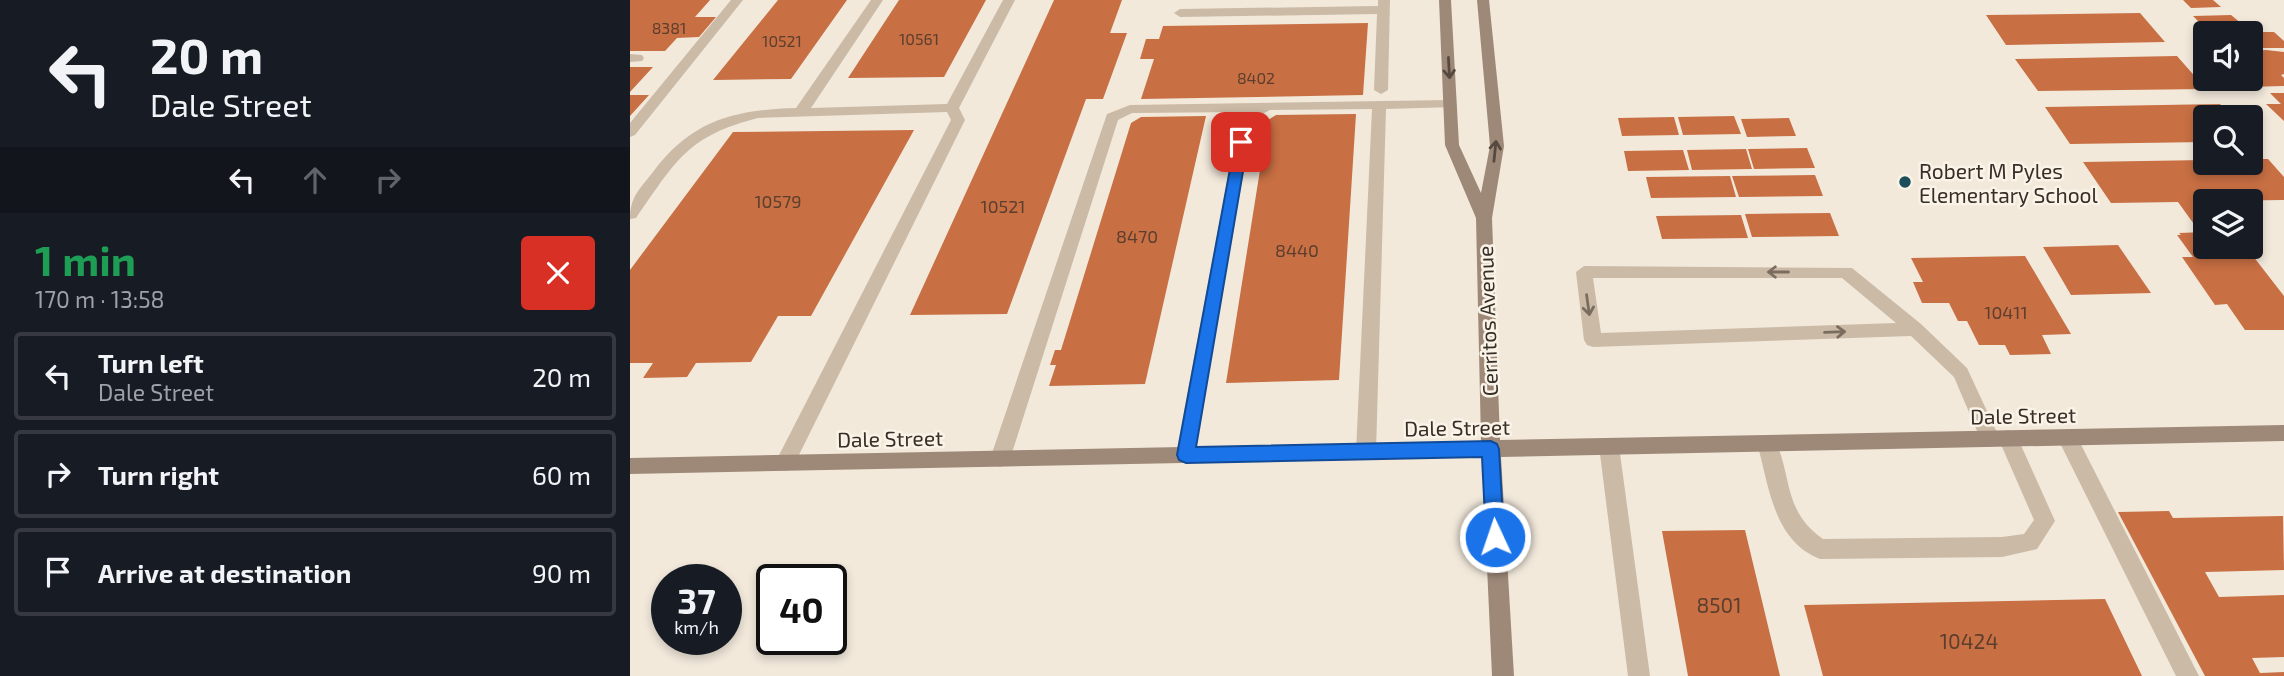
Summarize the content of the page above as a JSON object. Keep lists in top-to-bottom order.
{
  "streets": {
    "street": ["Cerritos Avenue", "Dale Street"]
  },
  "crossings": [
    ["Cerritos Avenue", "Dale Street"]
  ],
  "places": ["Robert M Pyles Elementary School"],
  "house_numbers": [
    "8381",
    "10561",
    "10521",
    "8402",
    "10579",
    "10521",
    "8470",
    "8440",
    "10411",
    "8501",
    "10424"
  ],
  "page": {
    "turn": ["20 m", "Dale Street"],
    "heading": ["1 min", "170 m · 13:58"],
    "list": [
      {
        "name": "Turn left",
        "note": "Dale Street",
        "value": "20 m"
      },
      {
        "name": "Turn right",
        "value": "60 m"
      },
      {
        "name": "Arrive at destination",
        "value": "90 m"
      }
    ],
    "speed": "37 km/h",
    "limit": "40"
  }
}
